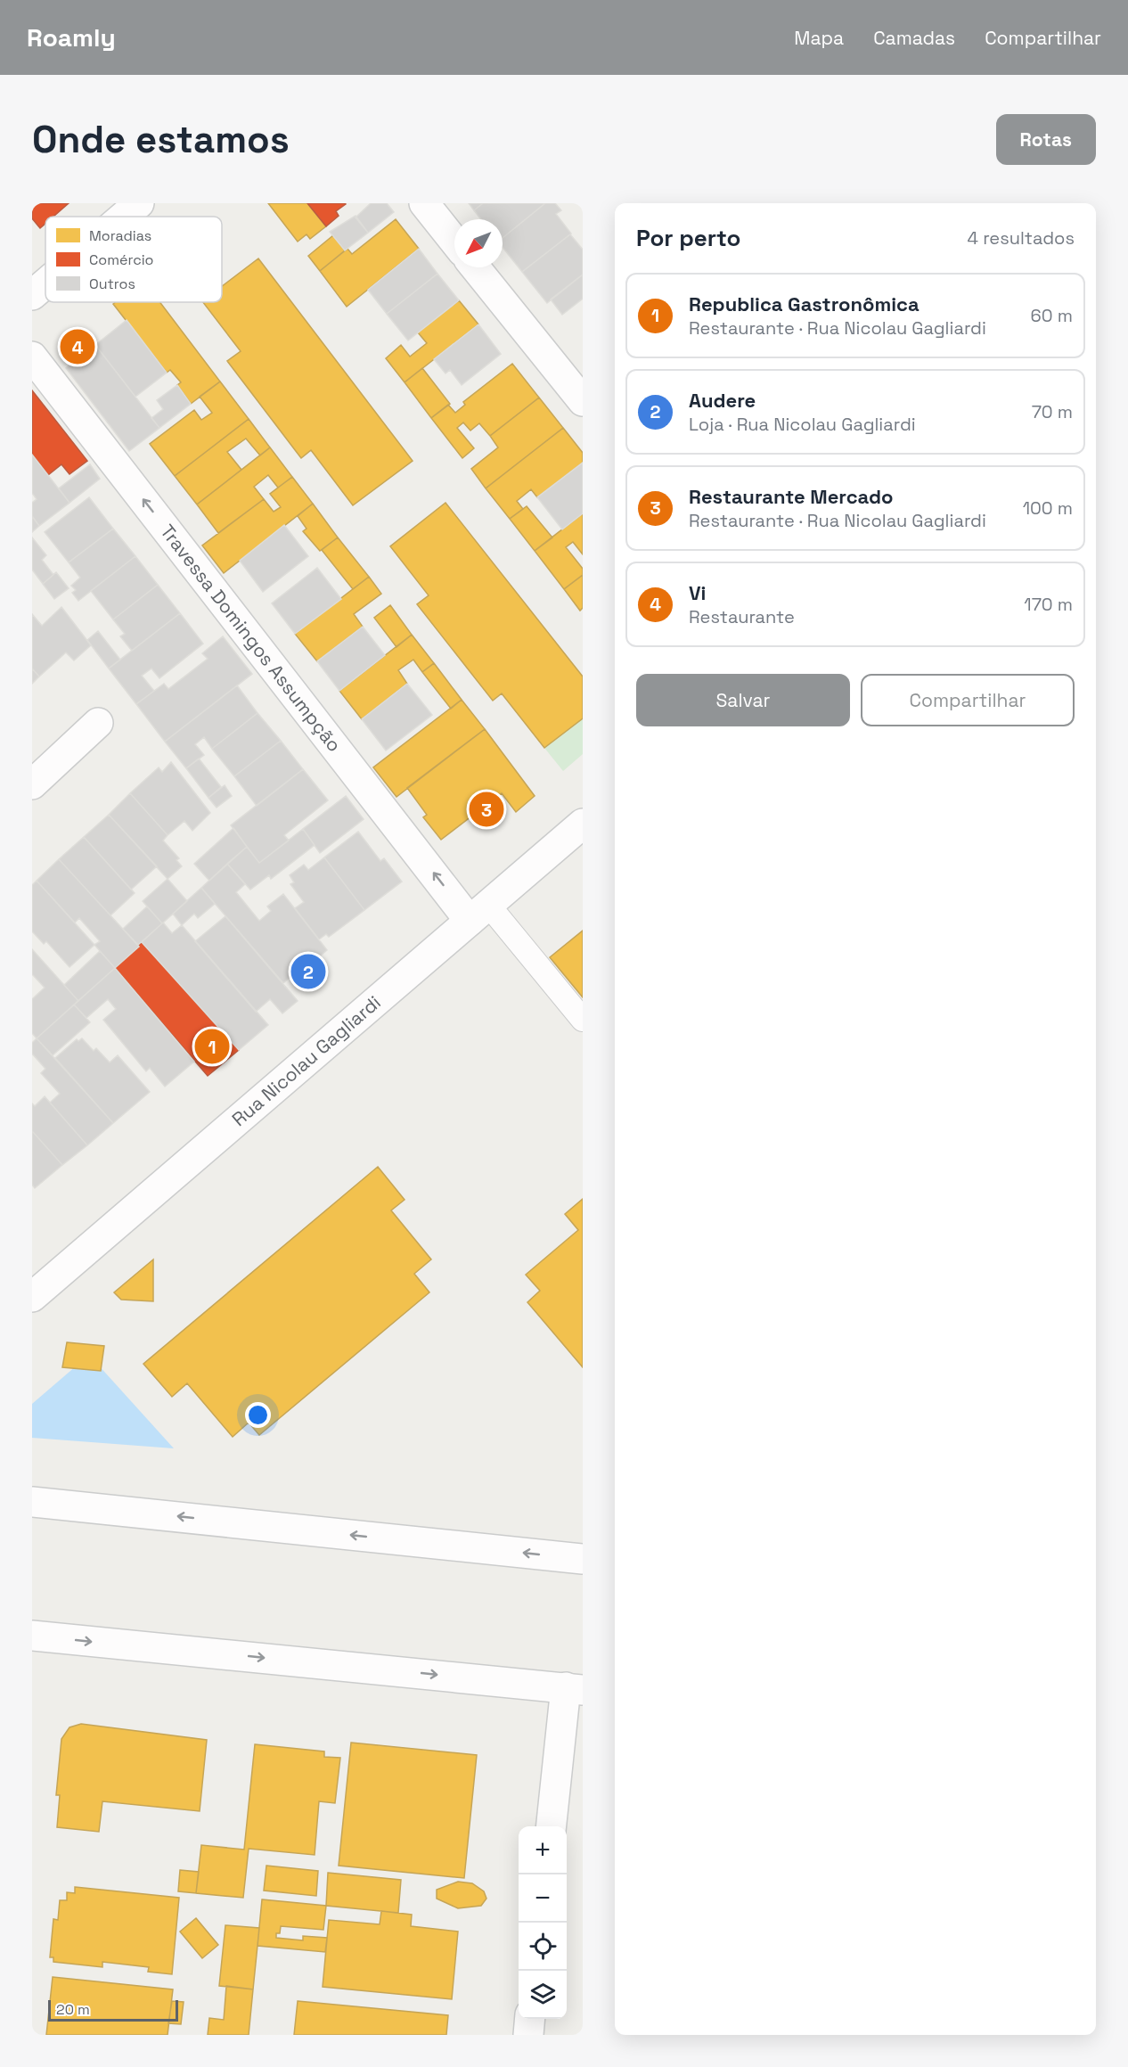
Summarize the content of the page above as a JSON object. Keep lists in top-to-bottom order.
{
  "streets": {
    "street": ["Travessa Domingos Assumpção", "Rua Nicolau Gagliardi"]
  },
  "crossings": [
    ["Travessa Domingos Assumpção", "Rua Nicolau Gagliardi"]
  ],
  "one_way": ["Travessa Domingos Assumpção"],
  "legend": ["Moradias", "Comércio", "Outros"],
  "scale_bar": "20 m",
  "north": "bottom left",
  "page": {
    "header": "Roamly",
    "nav": ["Mapa", "Camadas", "Compartilhar"],
    "buttons": [
      "Rotas",
      ["Salvar", "Compartilhar"]
    ],
    "title": "Onde estamos",
    "heading": ["Por perto", "4 resultados"],
    "list": [
      {
        "mark": "1",
        "name": "Republica Gastronômica",
        "note": "Restaurante · Rua Nicolau Gagliardi",
        "value": "60 m"
      },
      {
        "mark": "2",
        "name": "Audere",
        "note": "Loja · Rua Nicolau Gagliardi",
        "value": "70 m"
      },
      {
        "mark": "3",
        "name": "Restaurante Mercado",
        "note": "Restaurante · Rua Nicolau Gagliardi",
        "value": "100 m"
      },
      {
        "mark": "4",
        "name": "Vi",
        "note": "Restaurante",
        "value": "170 m"
      }
    ],
    "pins": [
      "4",
      "3",
      "2",
      "1"
    ],
    "map_buttons": ["+", "−"],
    "scale": "20 m"
  }
}
